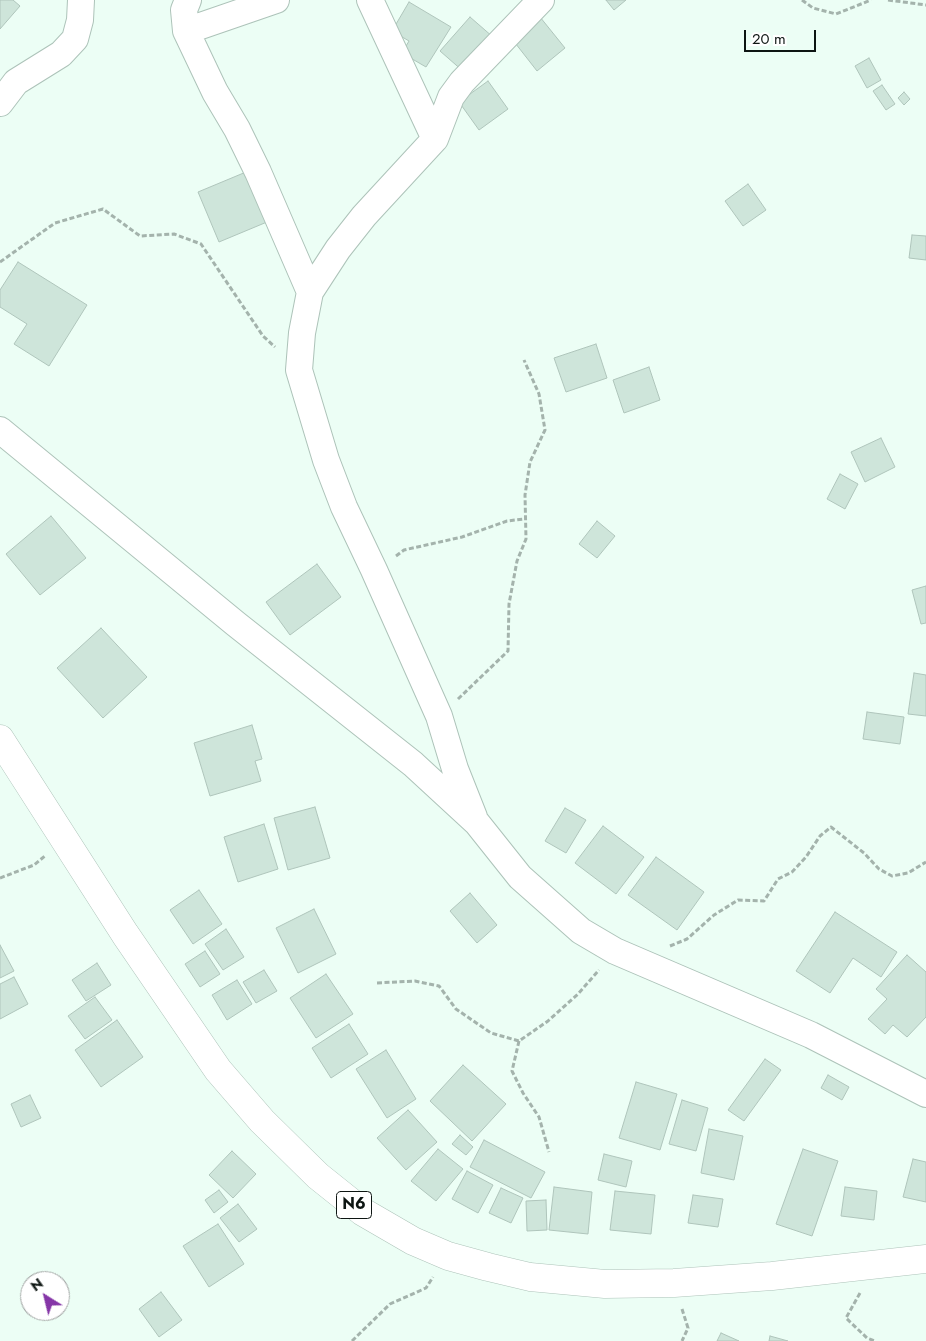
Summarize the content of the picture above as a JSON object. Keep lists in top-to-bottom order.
{
  "streets": {
    "highway": ["N6"]
  },
  "scale_bar": "20 m",
  "north": "top left"
}
